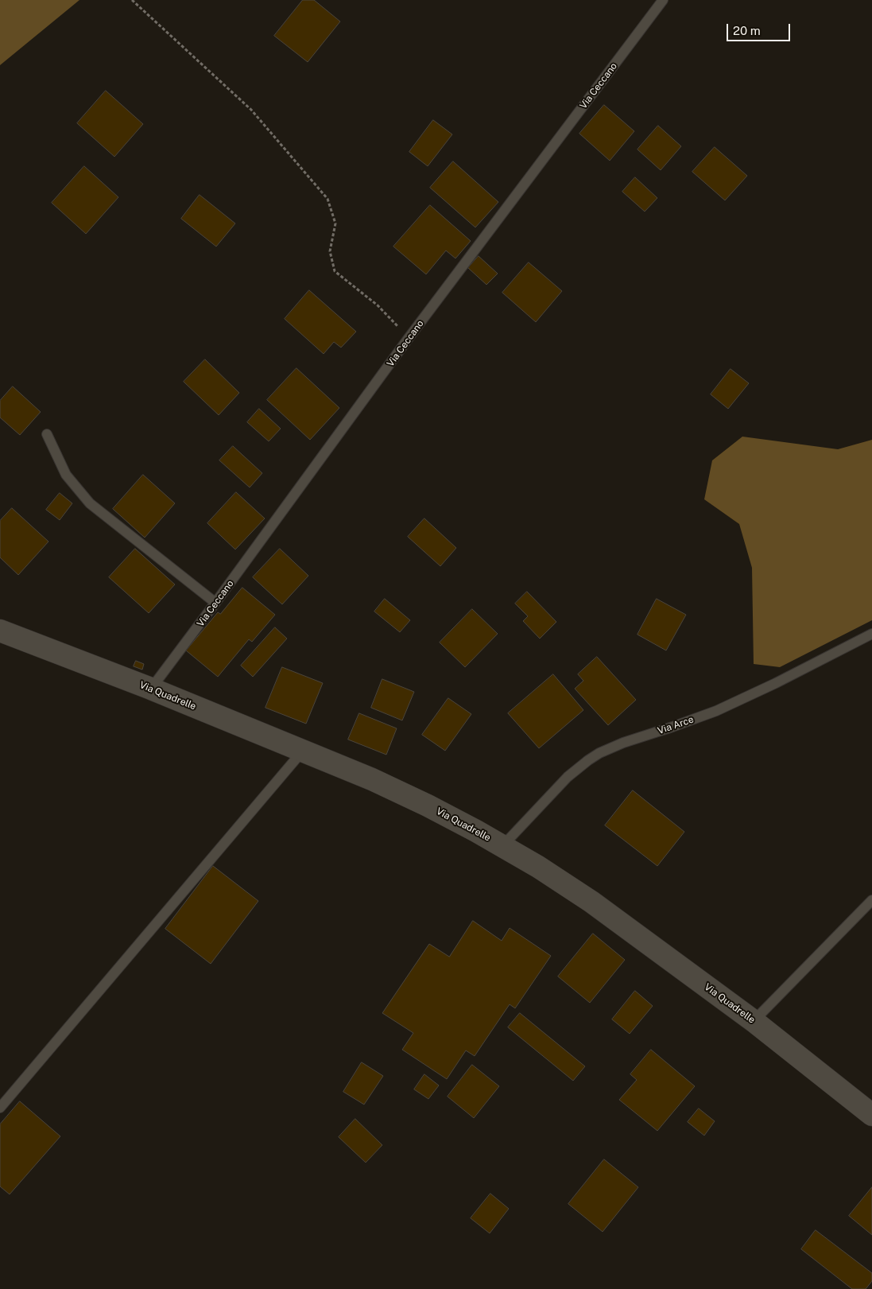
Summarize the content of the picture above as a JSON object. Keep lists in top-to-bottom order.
{
  "streets": {
    "street": ["Via Quadrelle"],
    "lane": ["Via Ceccano", "Via Arce"]
  },
  "crossings": [
    ["Via Ceccano", "Via Quadrelle"],
    ["Via Quadrelle", "Via Arce"]
  ],
  "scale_bar": "20 m"
}
